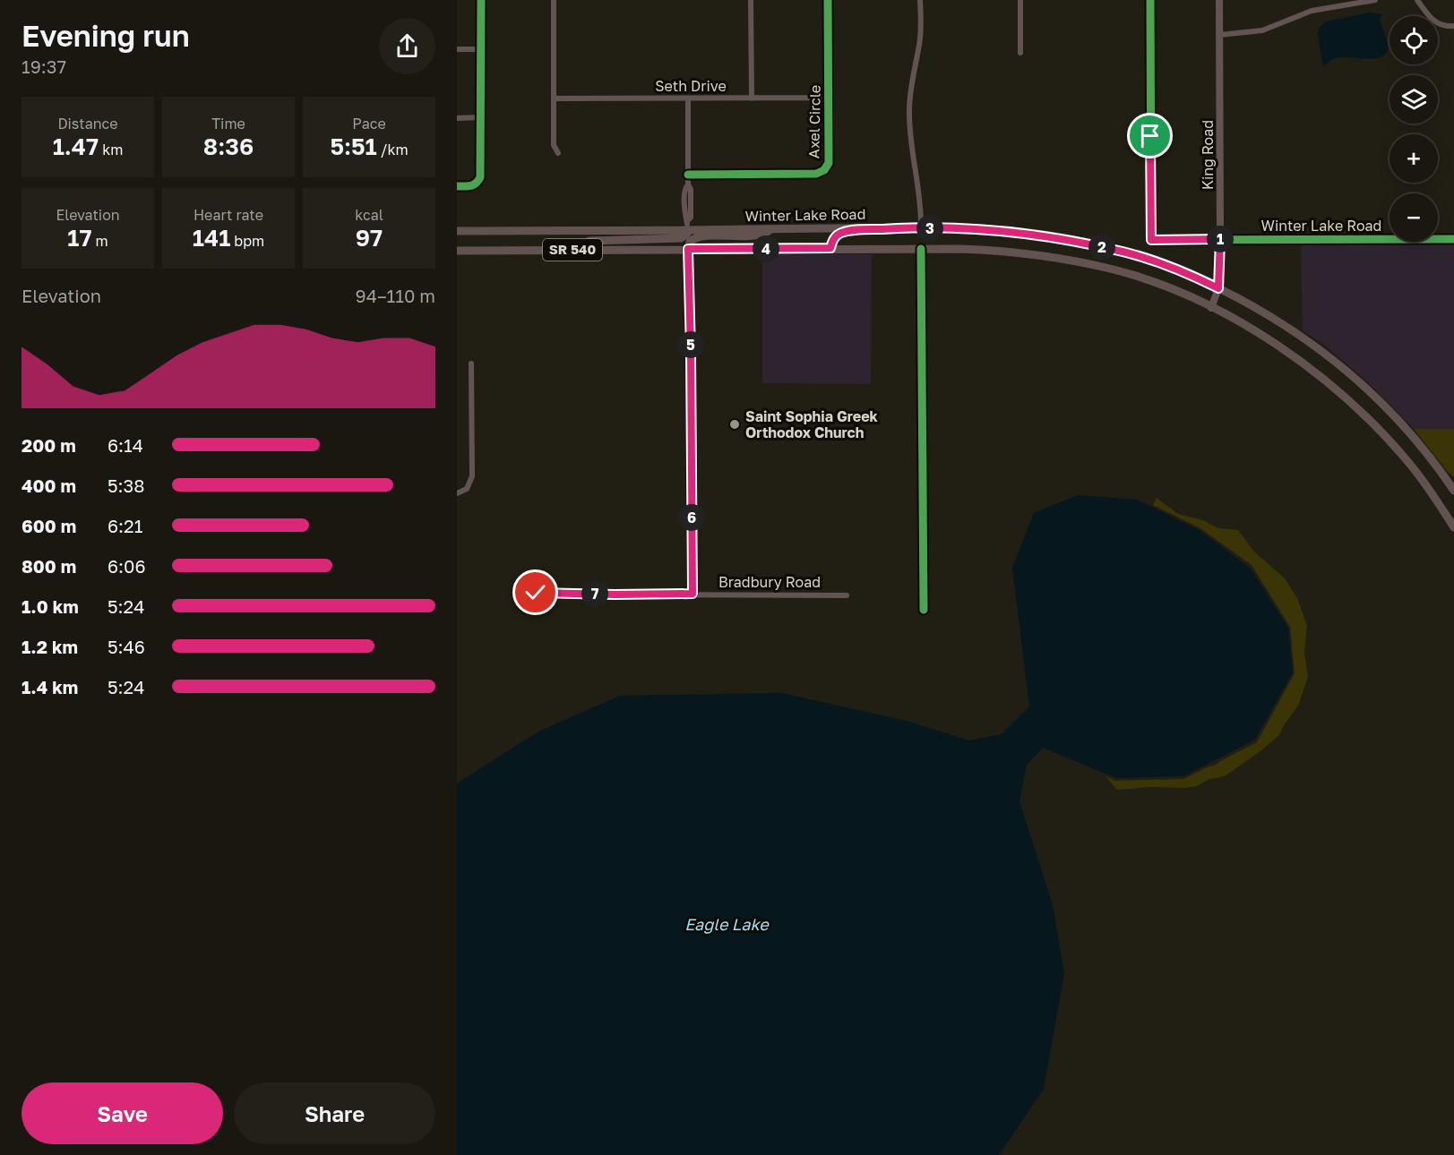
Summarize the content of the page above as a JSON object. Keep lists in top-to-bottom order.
{
  "streets": {
    "main road": ["Winter Lake Road", "SR 540"],
    "street": [
      "Seth Drive",
      "Axel Circle",
      "King Road",
      "Bradbury Road"
    ]
  },
  "crossings": [
    ["Seth Drive", "Axel Circle"],
    ["King Road", "Winter Lake Road"],
    ["King Road", "SR 540"]
  ],
  "water": ["Eagle Lake"],
  "places": ["Saint Sophia Greek Orthodox Church"],
  "page": {
    "heading": ["Evening run", "19:37"],
    "map_buttons": ["+", "−"],
    "stats": [
      ["Distance", "1.47 km"],
      ["Time", "8:36"],
      ["Pace", "5:51 /km"],
      ["Elevation", "17 m"],
      ["Heart rate", "141 bpm"],
      ["kcal", "97"]
    ],
    "pins": [
      "3",
      "1",
      "2",
      "4",
      "5",
      "6",
      "7"
    ],
    "chart": ["Elevation", "94–110 m"],
    "list": [
      {
        "name": "200 m",
        "note": "6:14"
      },
      {
        "name": "400 m",
        "note": "5:38"
      },
      {
        "name": "600 m",
        "note": "6:21"
      },
      {
        "name": "800 m",
        "note": "6:06"
      },
      {
        "name": "1.0 km",
        "note": "5:24"
      },
      {
        "name": "1.2 km",
        "note": "5:46"
      },
      {
        "name": "1.4 km",
        "note": "5:24"
      }
    ],
    "buttons": ["Save", "Share"]
  }
}
